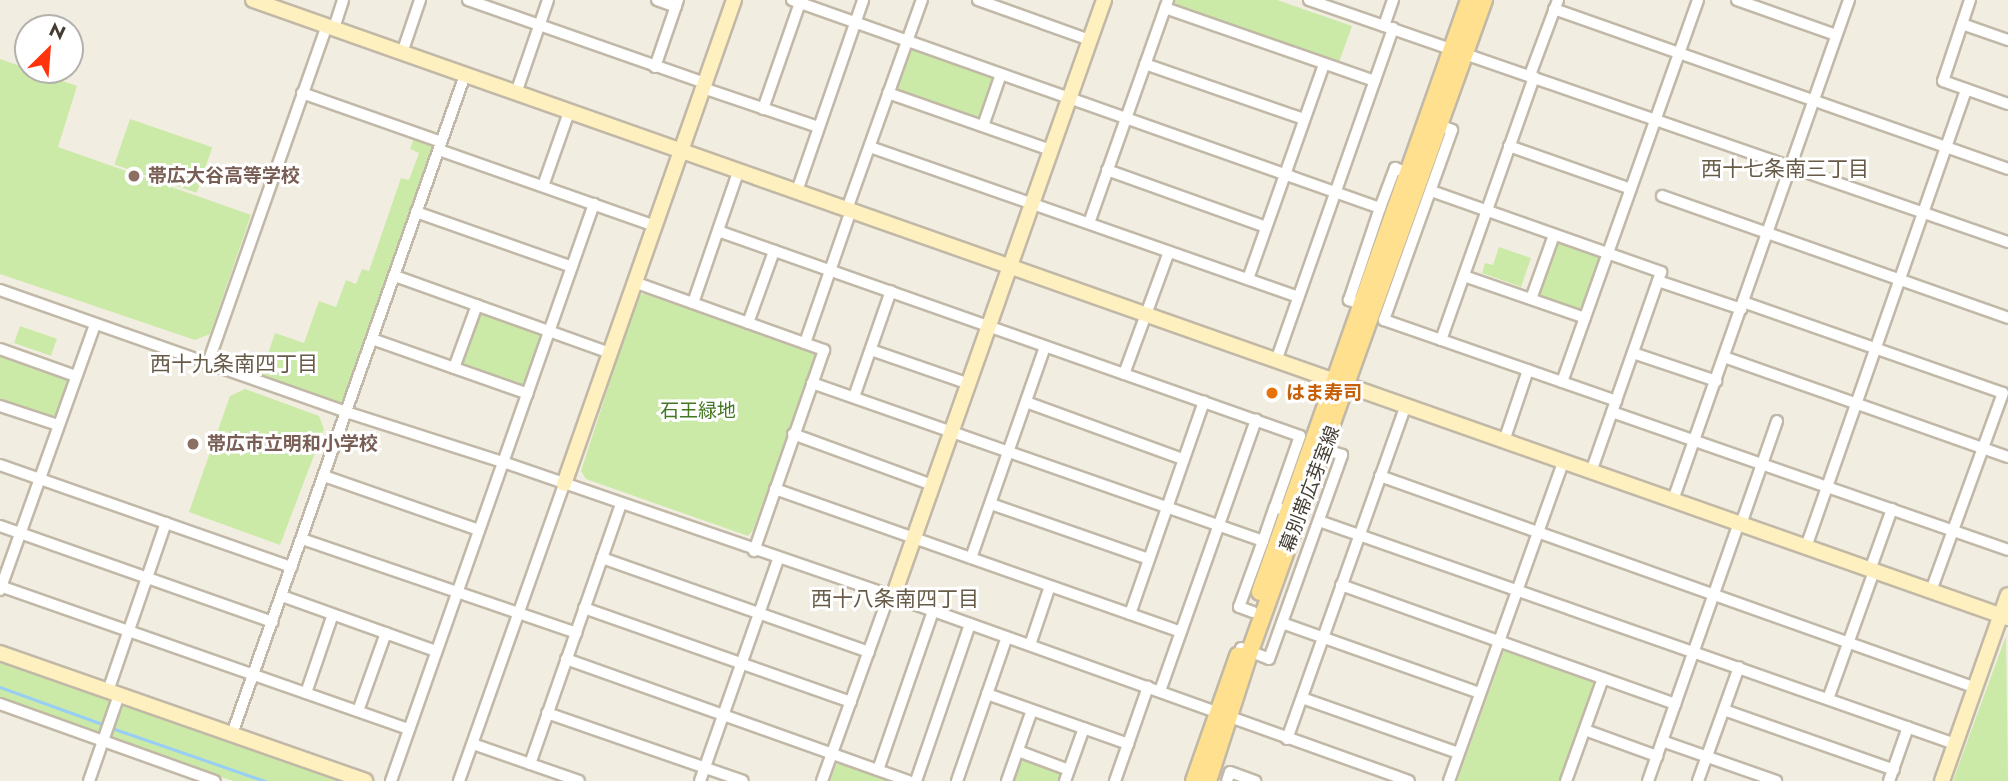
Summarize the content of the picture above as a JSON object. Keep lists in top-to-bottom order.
{
  "streets": {
    "main road": ["幕別帯広芽室線"]
  },
  "districts": ["西十七条南三丁目", "西十九条南四丁目", "西十八条南四丁目"],
  "parks": ["石王緑地"],
  "places": ["帯広大谷高等学校", "はま寿司", "帯広市立明和小学校"],
  "north": "top right"
}
